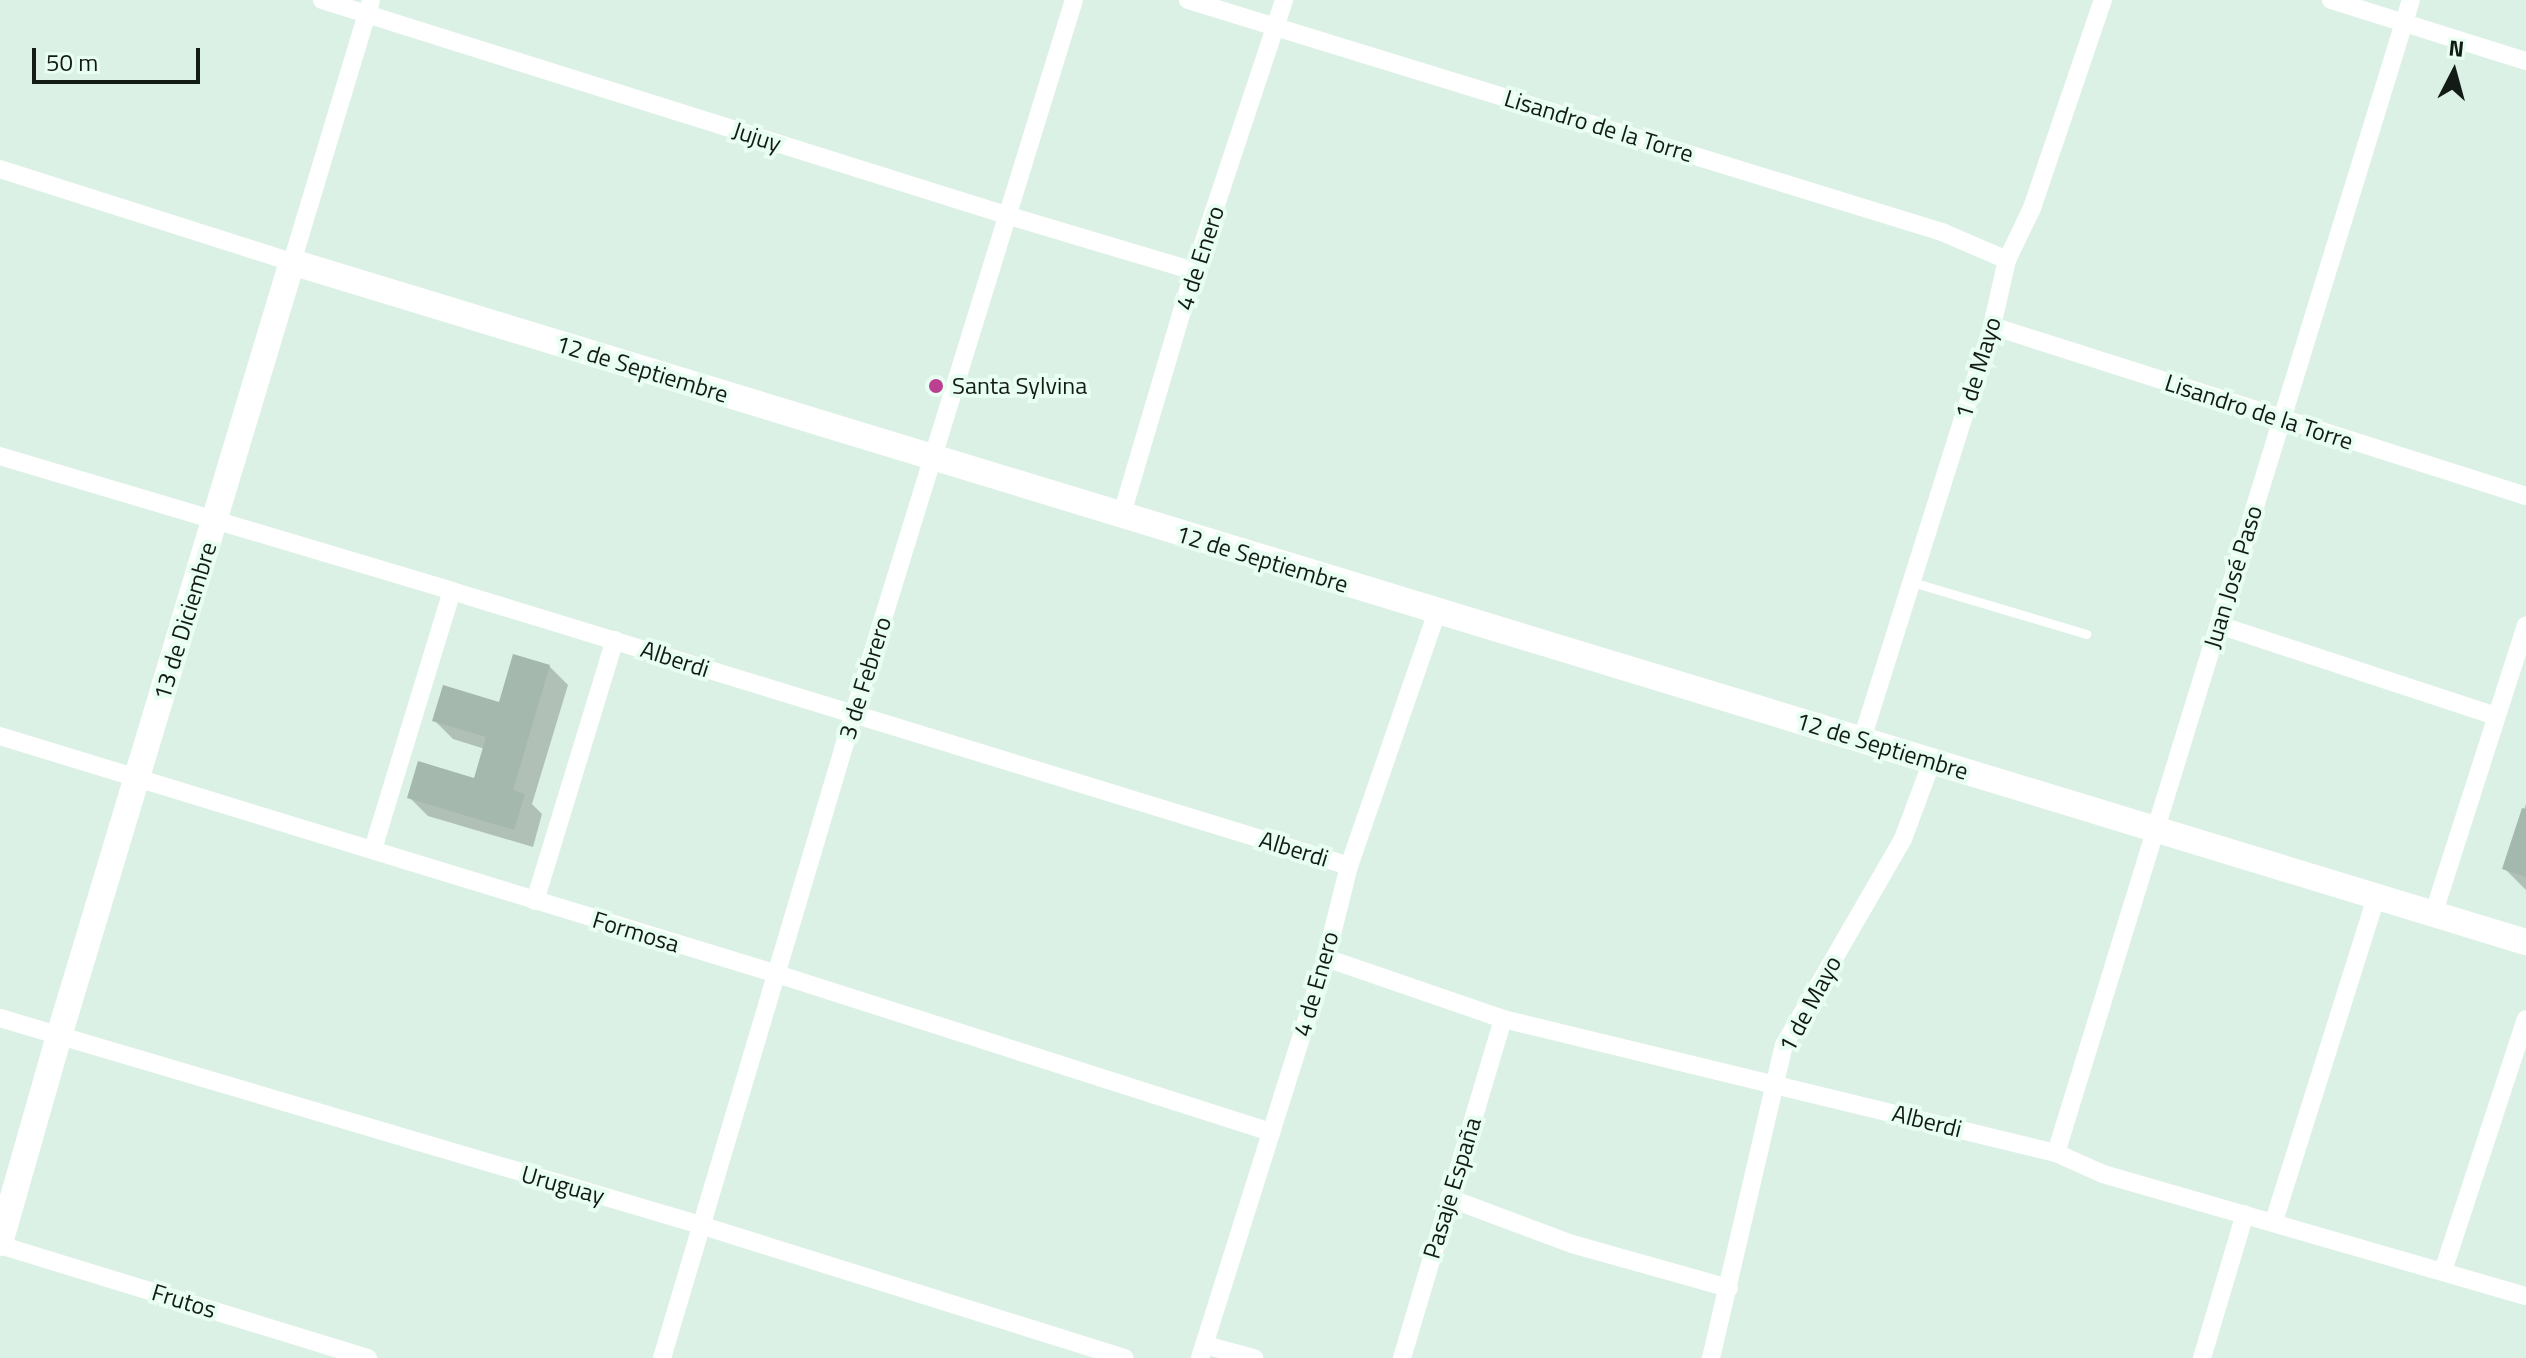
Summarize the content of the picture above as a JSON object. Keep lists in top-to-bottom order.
{
  "streets": {
    "street": [
      "Lisandro de la Torre",
      "Jujuy",
      "4 de Enero",
      "1 de Mayo",
      "12 de Septiembre",
      "Juan José Paso",
      "13 de Diciembre",
      "Alberdi",
      "3 de Febrero",
      "Formosa",
      "Uruguay",
      "Pasaje España",
      "Frutos"
    ]
  },
  "crossings": [
    ["Lisandro de la Torre", "4 de Enero"],
    ["Lisandro de la Torre", "1 de Mayo"],
    ["Lisandro de la Torre", "Juan José Paso"],
    ["Jujuy", "4 de Enero"],
    ["Jujuy", "13 de Diciembre"],
    ["Jujuy", "3 de Febrero"],
    ["4 de Enero", "12 de Septiembre"],
    ["4 de Enero", "Alberdi"],
    ["4 de Enero", "Formosa"],
    ["1 de Mayo", "12 de Septiembre"],
    ["1 de Mayo", "Alberdi"],
    ["12 de Septiembre", "Juan José Paso"],
    ["12 de Septiembre", "13 de Diciembre"],
    ["12 de Septiembre", "3 de Febrero"],
    ["Juan José Paso", "Alberdi"],
    ["13 de Diciembre", "Alberdi"],
    ["13 de Diciembre", "Formosa"],
    ["13 de Diciembre", "Uruguay"],
    ["13 de Diciembre", "Frutos"],
    ["Alberdi", "3 de Febrero"],
    ["Alberdi", "Pasaje España"],
    ["3 de Febrero", "Formosa"],
    ["3 de Febrero", "Uruguay"]
  ],
  "places": ["Santa Sylvina"],
  "scale_bar": "50 m",
  "north": "top"
}
